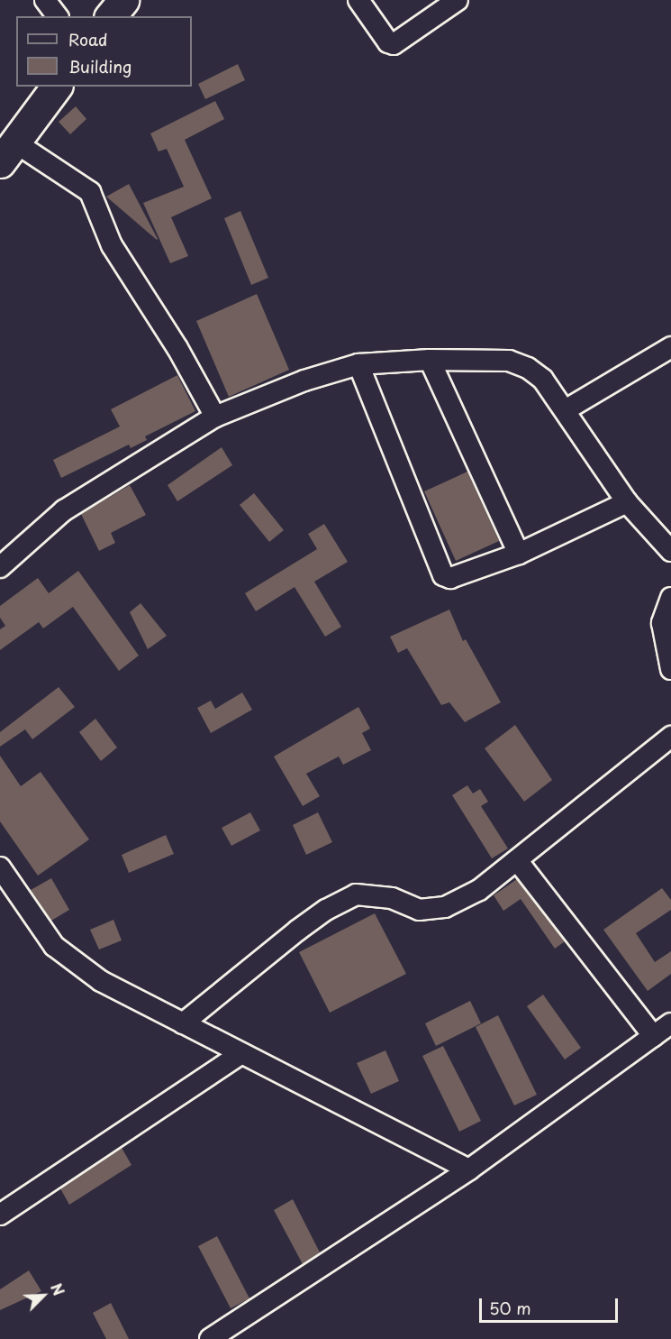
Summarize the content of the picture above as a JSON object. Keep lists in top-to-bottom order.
{
  "legend": ["Road", "Building"],
  "scale_bar": "50 m",
  "north": "top right"
}
